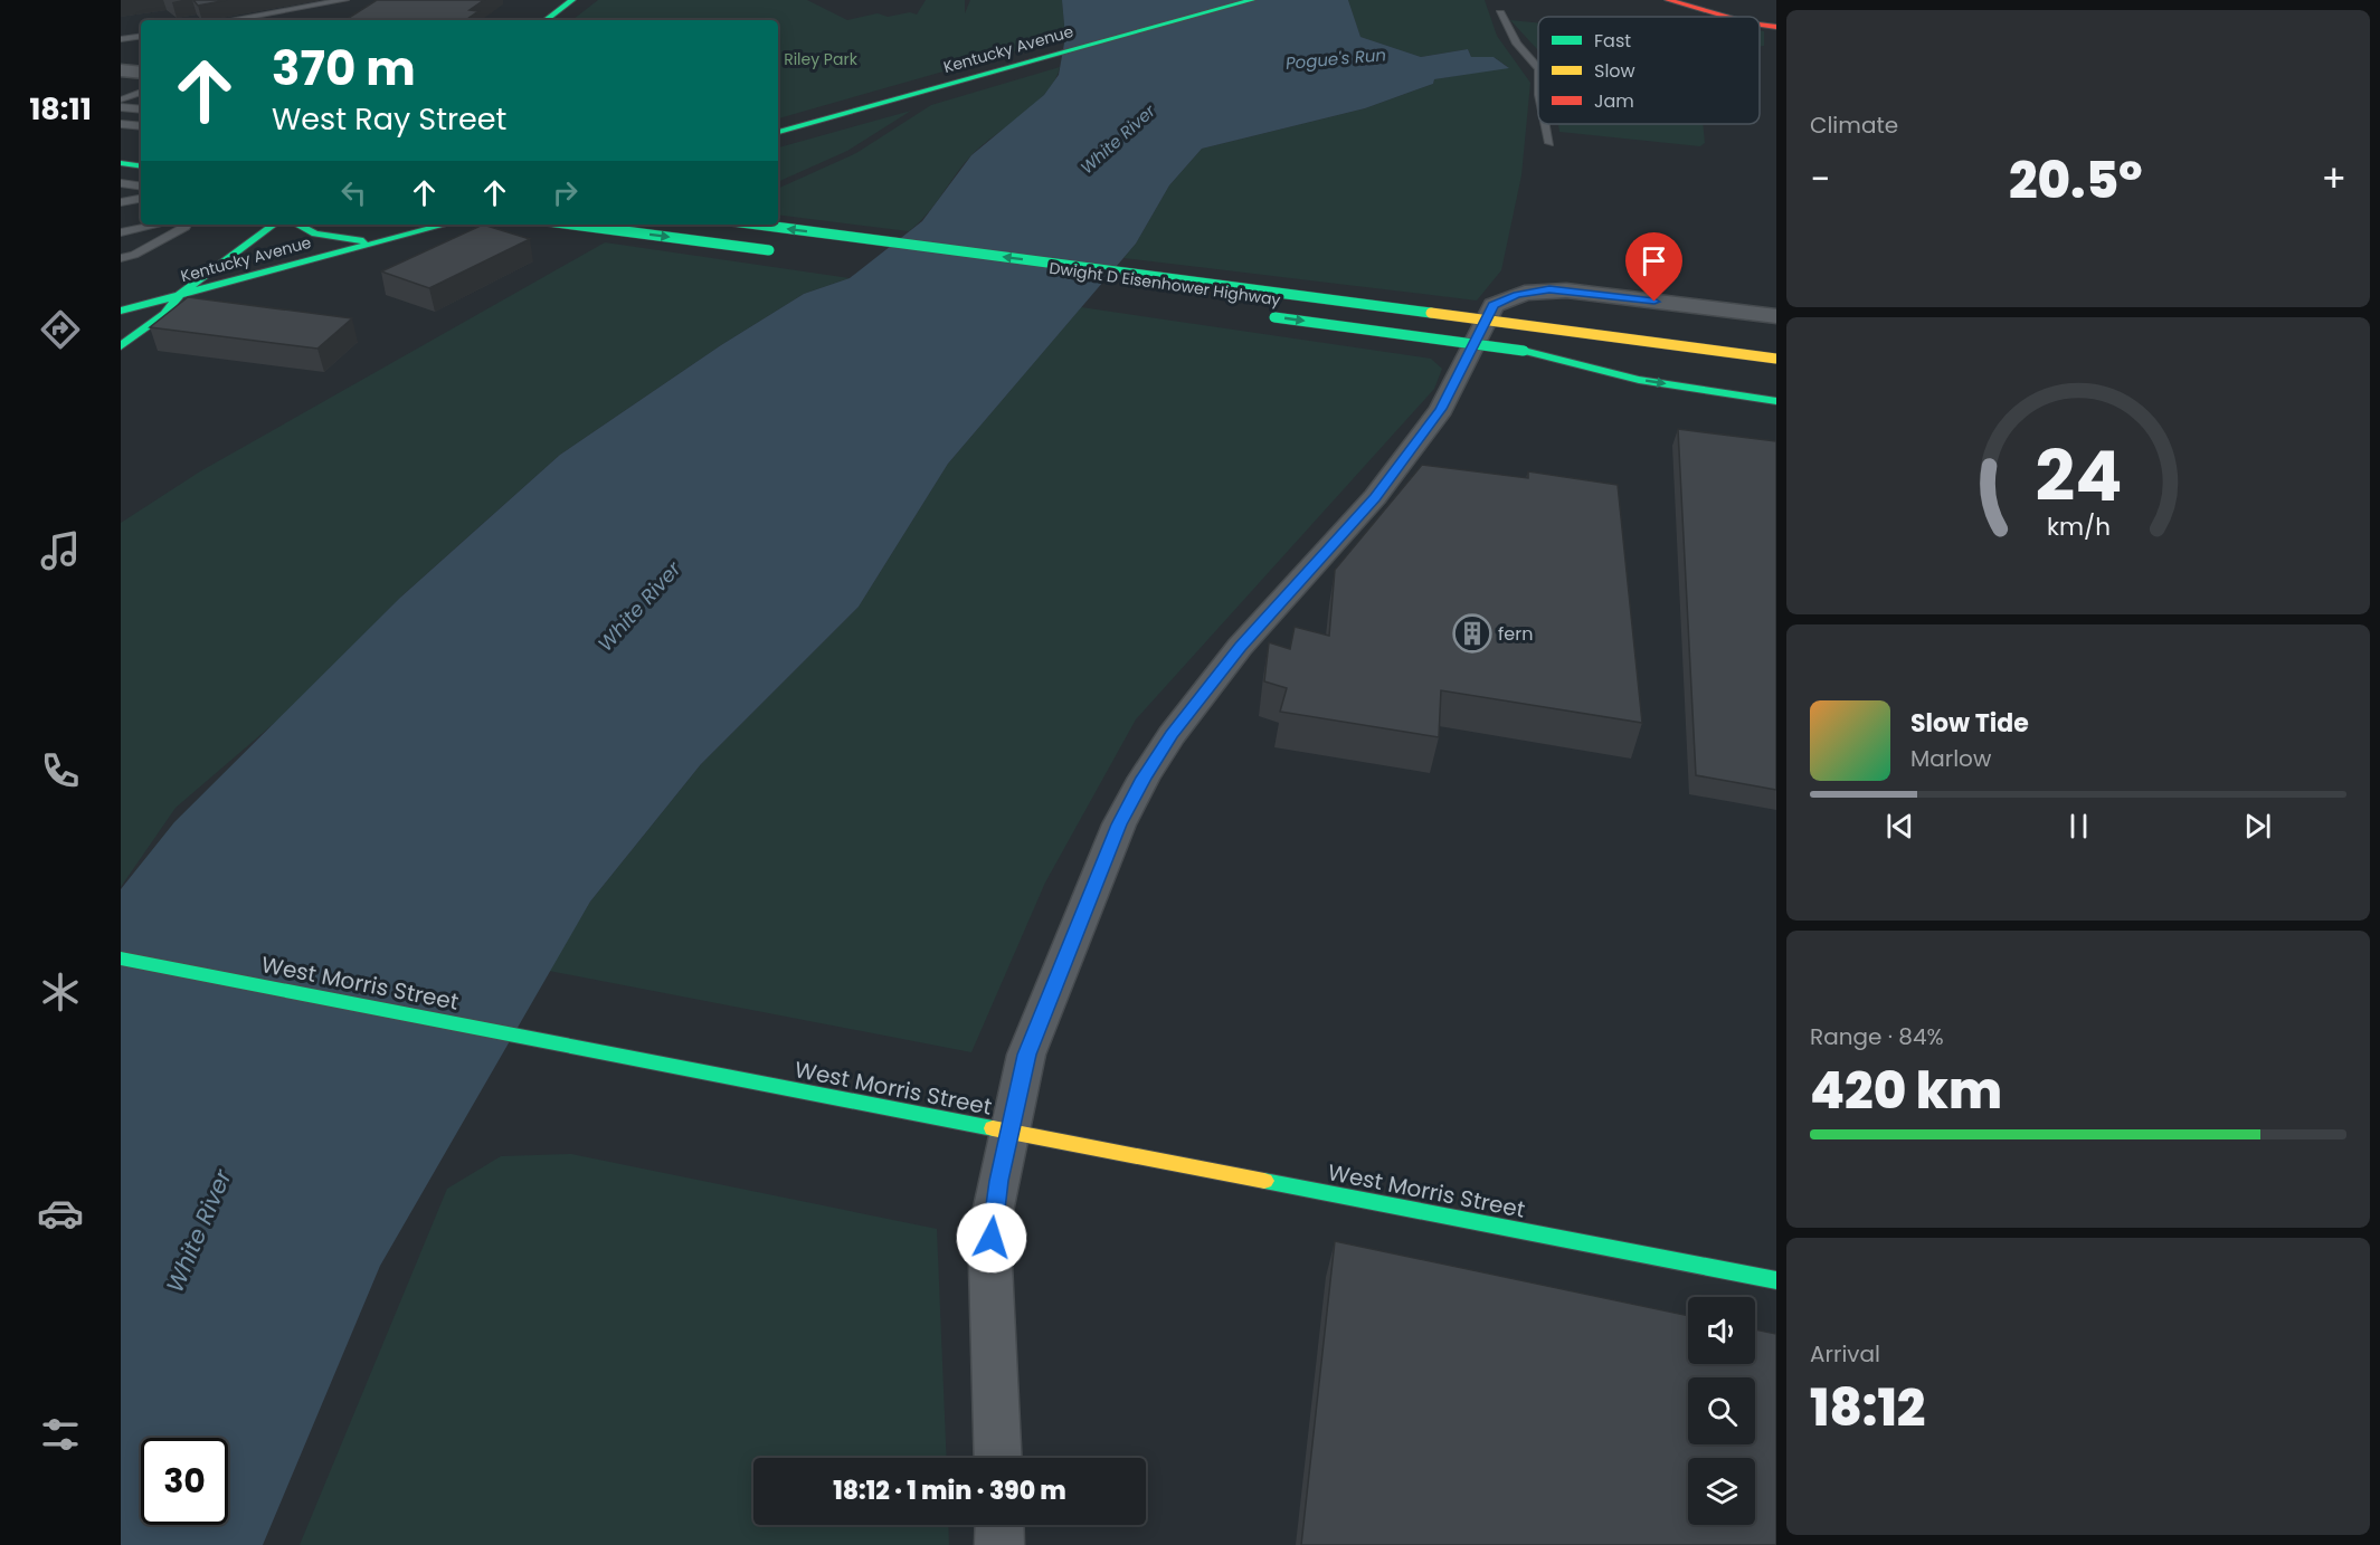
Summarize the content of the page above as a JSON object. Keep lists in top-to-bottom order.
{
  "streets": {
    "main road": ["Kentucky Avenue", "Dwight D Eisenhower Highway", "West Morris Street"]
  },
  "water": ["Pogue's Run", "White River"],
  "parks": ["Riley Park"],
  "places": {
    "building": ["fern"]
  },
  "legend": ["Fast", "Slow", "Jam"],
  "page": {
    "tabs": "18:11",
    "tile": [
      "Climate",
      ["Range · 84%", "420 km"],
      ["Arrival", "18:12"]
    ],
    "turn": ["370 m", "West Ray Street"],
    "heat": ["−", "20.5°", "+"],
    "song": ["Slow Tide", "Marlow"],
    "limit": "30",
    "trip": "18:12 · 1 min · 390 m",
    "gauge": ["24", "km/h"]
  }
}
